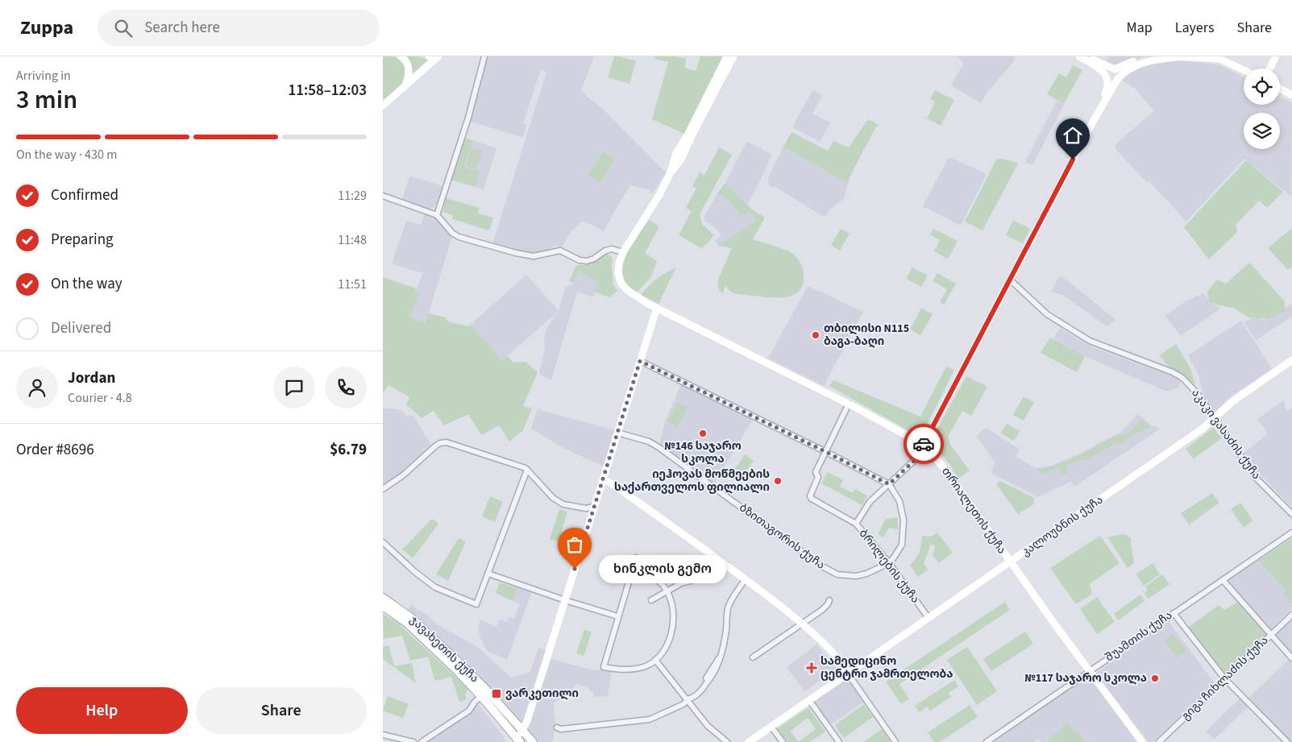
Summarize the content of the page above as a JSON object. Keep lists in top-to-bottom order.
{
  "streets": {
    "main road": ["ჯავახეთის ქუჩა"],
    "street": [
      "აკაკი ვასაძის ქუჩა",
      "თრიალეთის ქუჩა",
      "კალოუბნის ქუჩა",
      "ბზითაგორის ქუჩა",
      "ბრილების ქუჩა",
      "შუამთის ქუჩა",
      "გიგა ჩიხლაძის ქუჩა"
    ]
  },
  "crossings": [
    ["აკაკი ვასაძის ქუჩა", "კალოუბნის ქუჩა"],
    ["თრიალეთის ქუჩა", "კალოუბნის ქუჩა"],
    ["თრიალეთის ქუჩა", "ბრილების ქუჩა"],
    ["თრიალეთის ქუჩა", "შუამთის ქუჩა"],
    ["კალოუბნის ქუჩა", "ბრილების ქუჩა"],
    ["ბზითაგორის ქუჩა", "ბრილების ქუჩა"]
  ],
  "places": {
    "other": [
      "თბილისი N115 ბაგა-ბაღი",
      "№146 საჯარო სკოლა",
      "იეჰოვას მოწმეების საქართველოს ფილიალი",
      "ხინკლის გემო",
      "№117 საჯარო სკოლა"
    ],
    "health": ["სამედიცინო ცენტრი ჯამრთელობა"],
    "transit": ["ვარკეთილი"]
  },
  "page": {
    "header": "Zuppa",
    "search": "Search here",
    "nav": ["Map", "Layers", "Share"],
    "heading": ["3 min", "Arriving in", "11:58–12:03"],
    "panel": [
      "Jordan",
      "Courier · 4.8",
      "Order #8696",
      "$6.79"
    ],
    "bar": "On the way · 430 m",
    "list": [
      ["Confirmed", "11:29"],
      ["Preparing", "11:48"],
      ["On the way", "11:51"],
      "Delivered"
    ],
    "bubble": "ხინკლის გემო",
    "buttons": ["Help", "Share"]
  }
}
